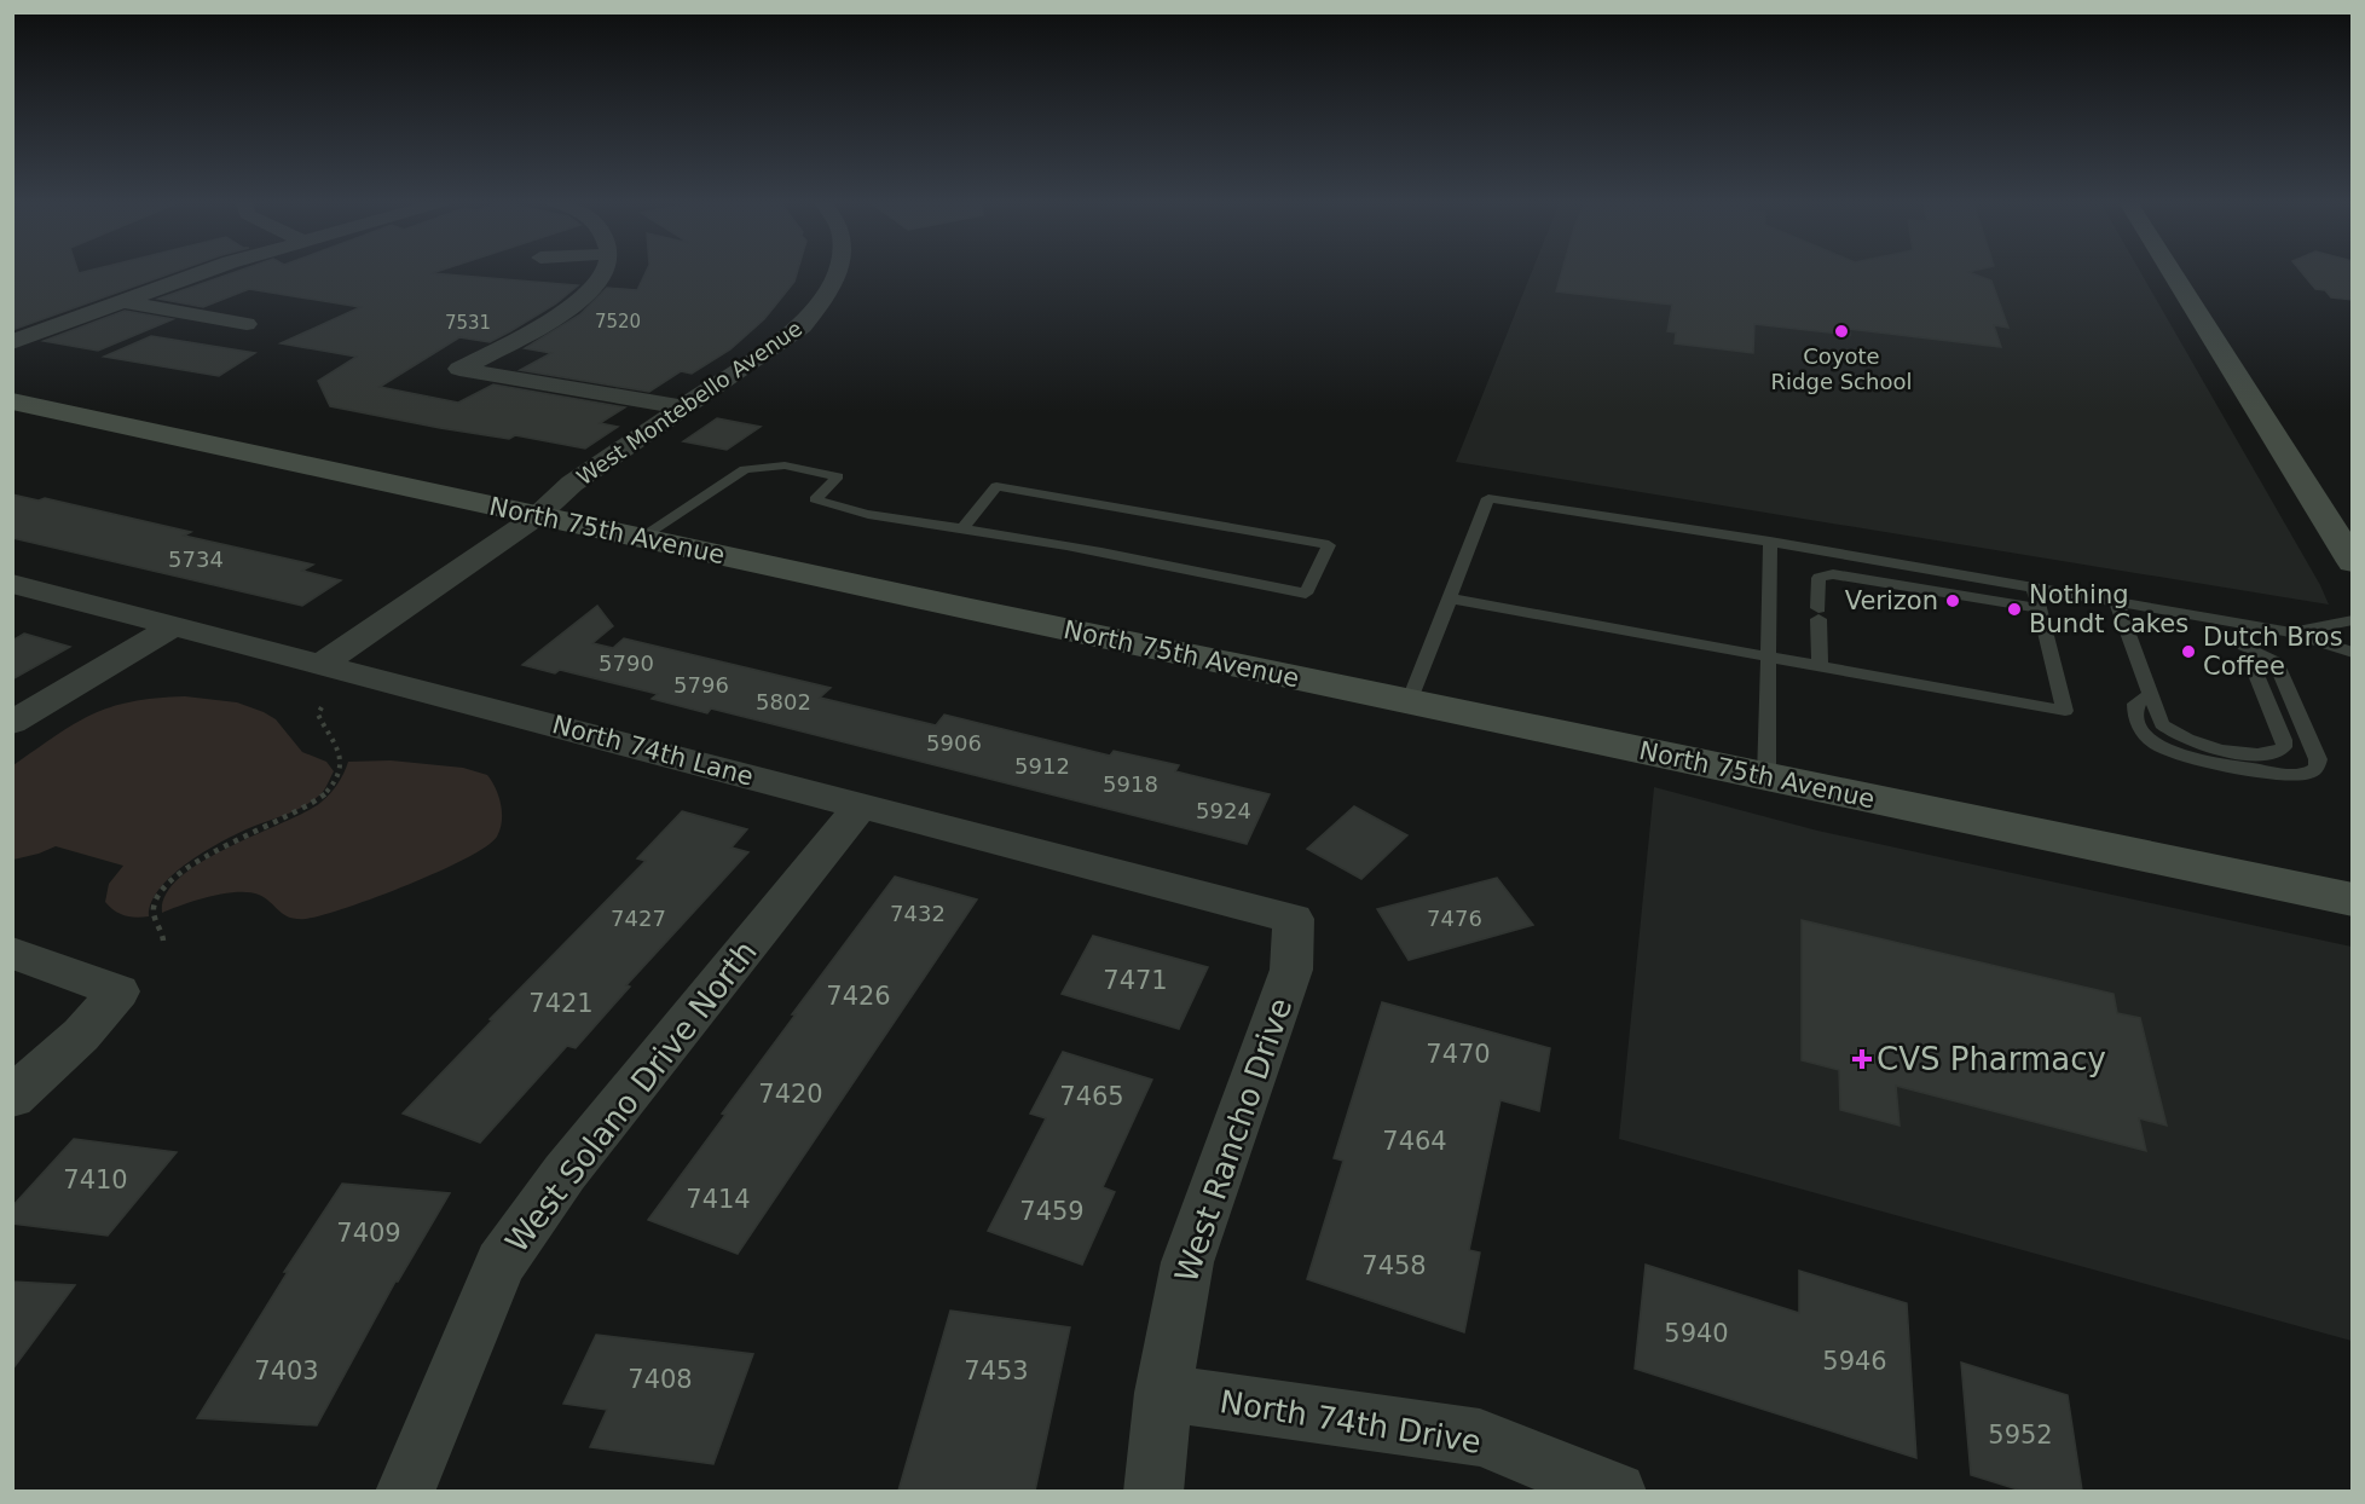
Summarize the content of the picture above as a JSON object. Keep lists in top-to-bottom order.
{
  "streets": {
    "main road": ["North 75th Avenue"],
    "street": [
      "West Montebello Avenue",
      "North 74th Lane",
      "West Solano Drive North",
      "West Rancho Drive",
      "North 74th Drive"
    ]
  },
  "crossings": [
    ["West Montebello Avenue", "North 75th Avenue"],
    ["West Montebello Avenue", "North 74th Lane"],
    ["North 74th Lane", "West Solano Drive North"],
    ["North 74th Lane", "West Rancho Drive"],
    ["West Rancho Drive", "North 74th Drive"]
  ],
  "places": {
    "other": [
      "Coyote Ridge School",
      "Verizon",
      "Nothing Bundt Cakes",
      "Dutch Bros Coffee"
    ],
    "health": ["CVS Pharmacy"]
  },
  "house_numbers": [
    "7520",
    "7531",
    "5734",
    "5790",
    "5796",
    "5802",
    "5906",
    "5912",
    "5918",
    "5924",
    "7432",
    "7427",
    "7476",
    "7471",
    "7426",
    "7421",
    "7470",
    "7420",
    "7465",
    "7464",
    "7410",
    "7414",
    "7459",
    "7409",
    "7458",
    "5940",
    "5946",
    "7403",
    "7453",
    "7408",
    "5952"
  ]
}
